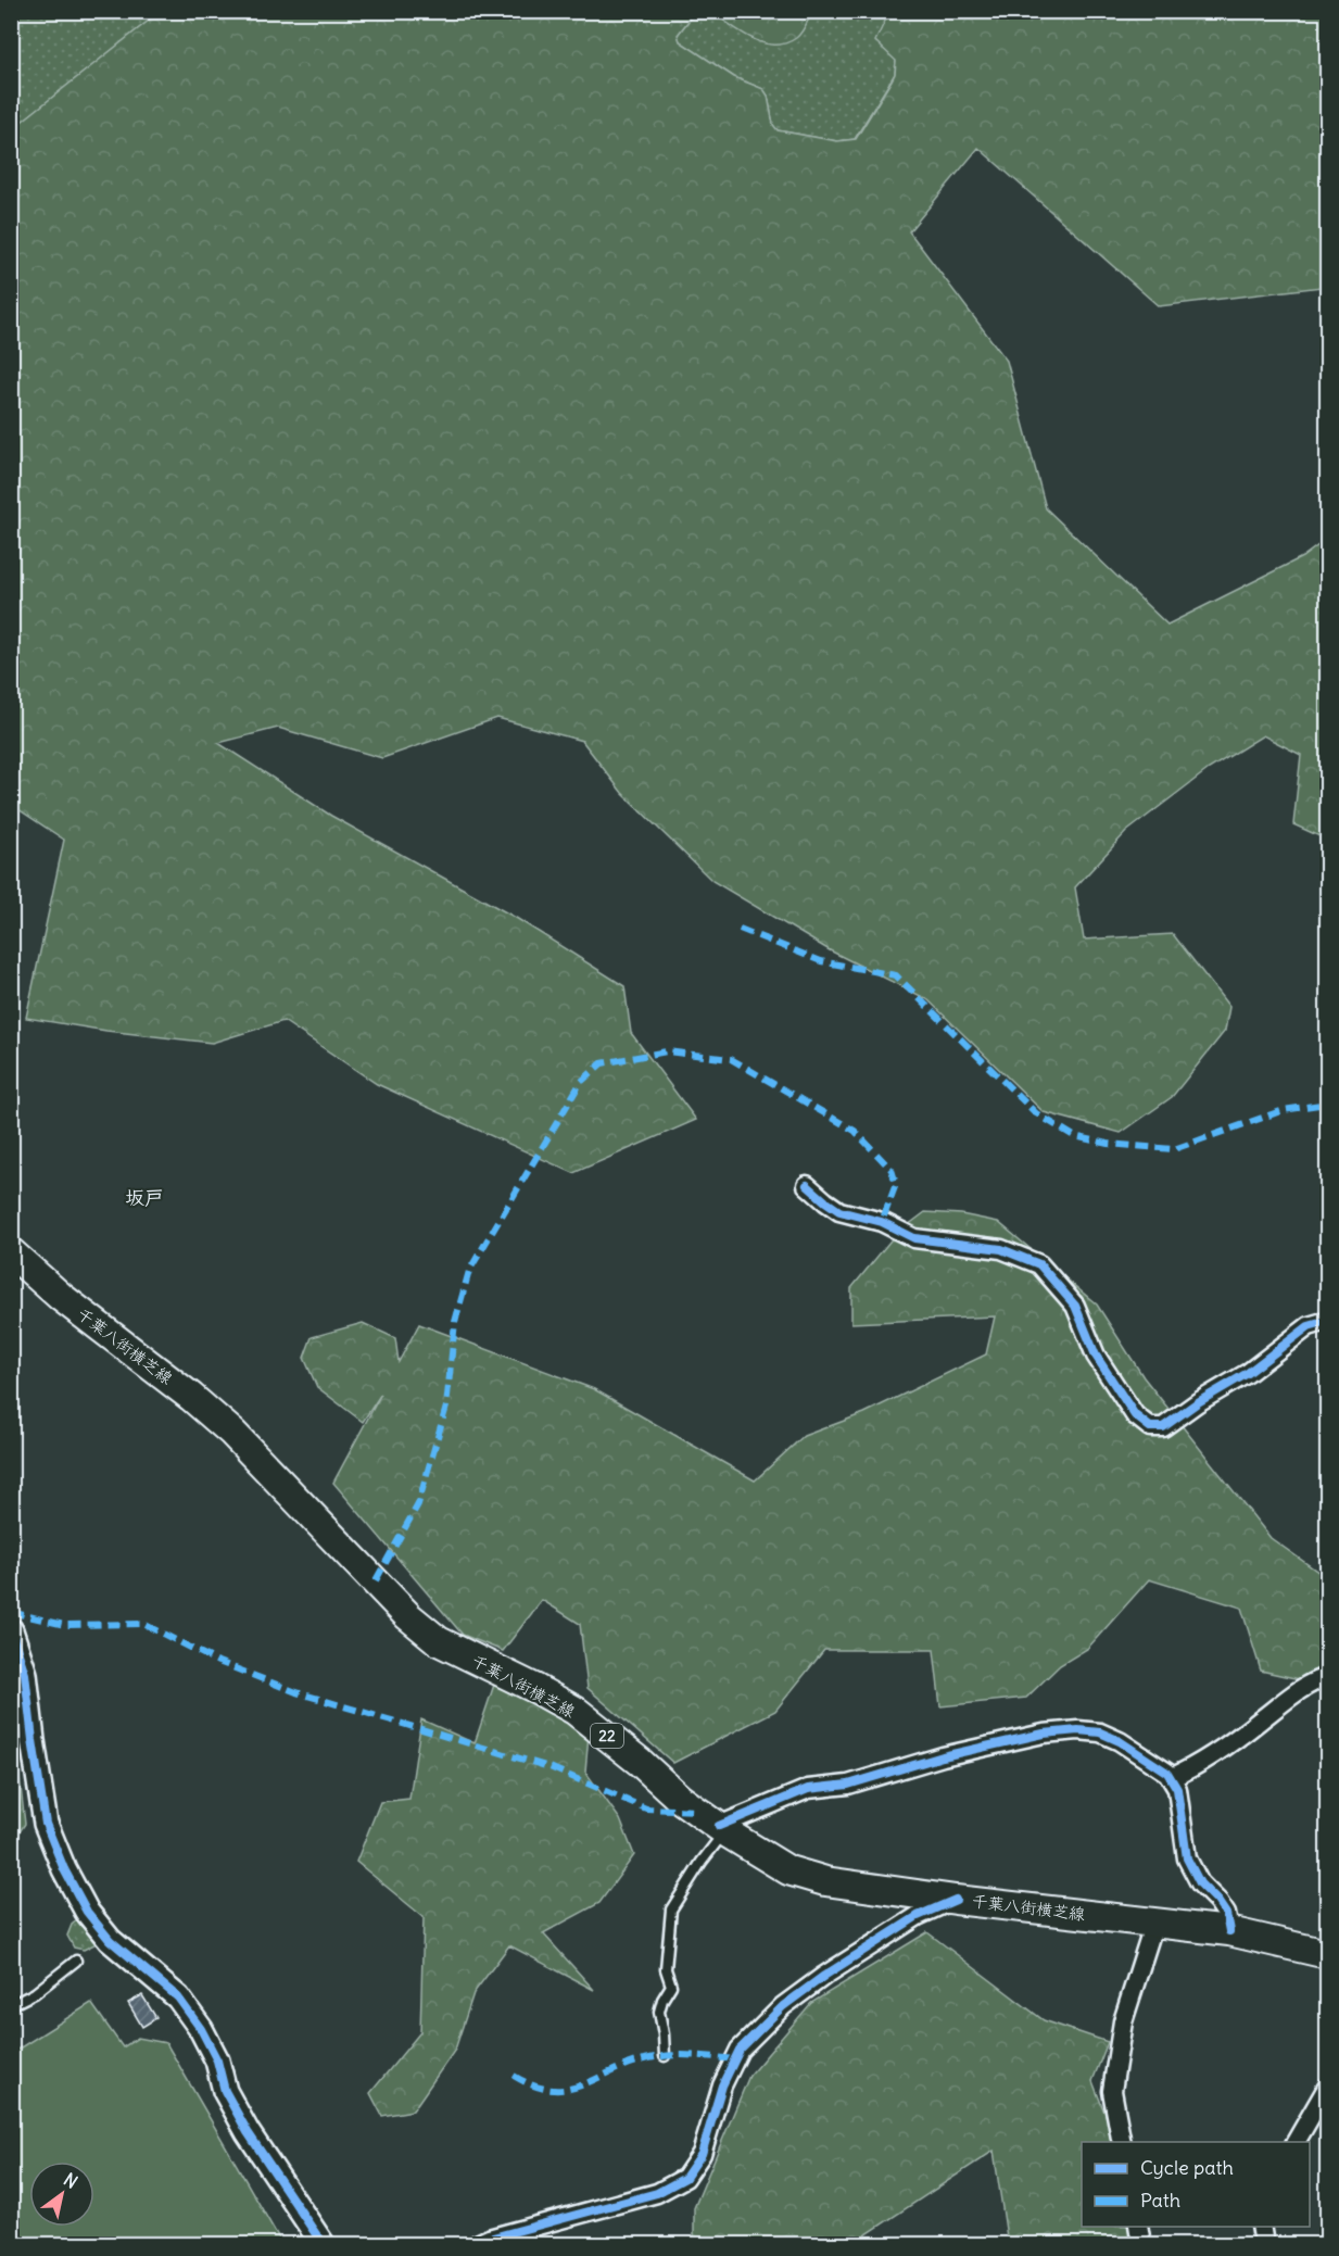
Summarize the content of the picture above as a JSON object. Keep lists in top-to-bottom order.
{
  "streets": {
    "main road": ["千葉八街横芝線", "22"]
  },
  "districts": ["坂戸"],
  "legend": ["Cycle path", "Path"],
  "north": "top right"
}
